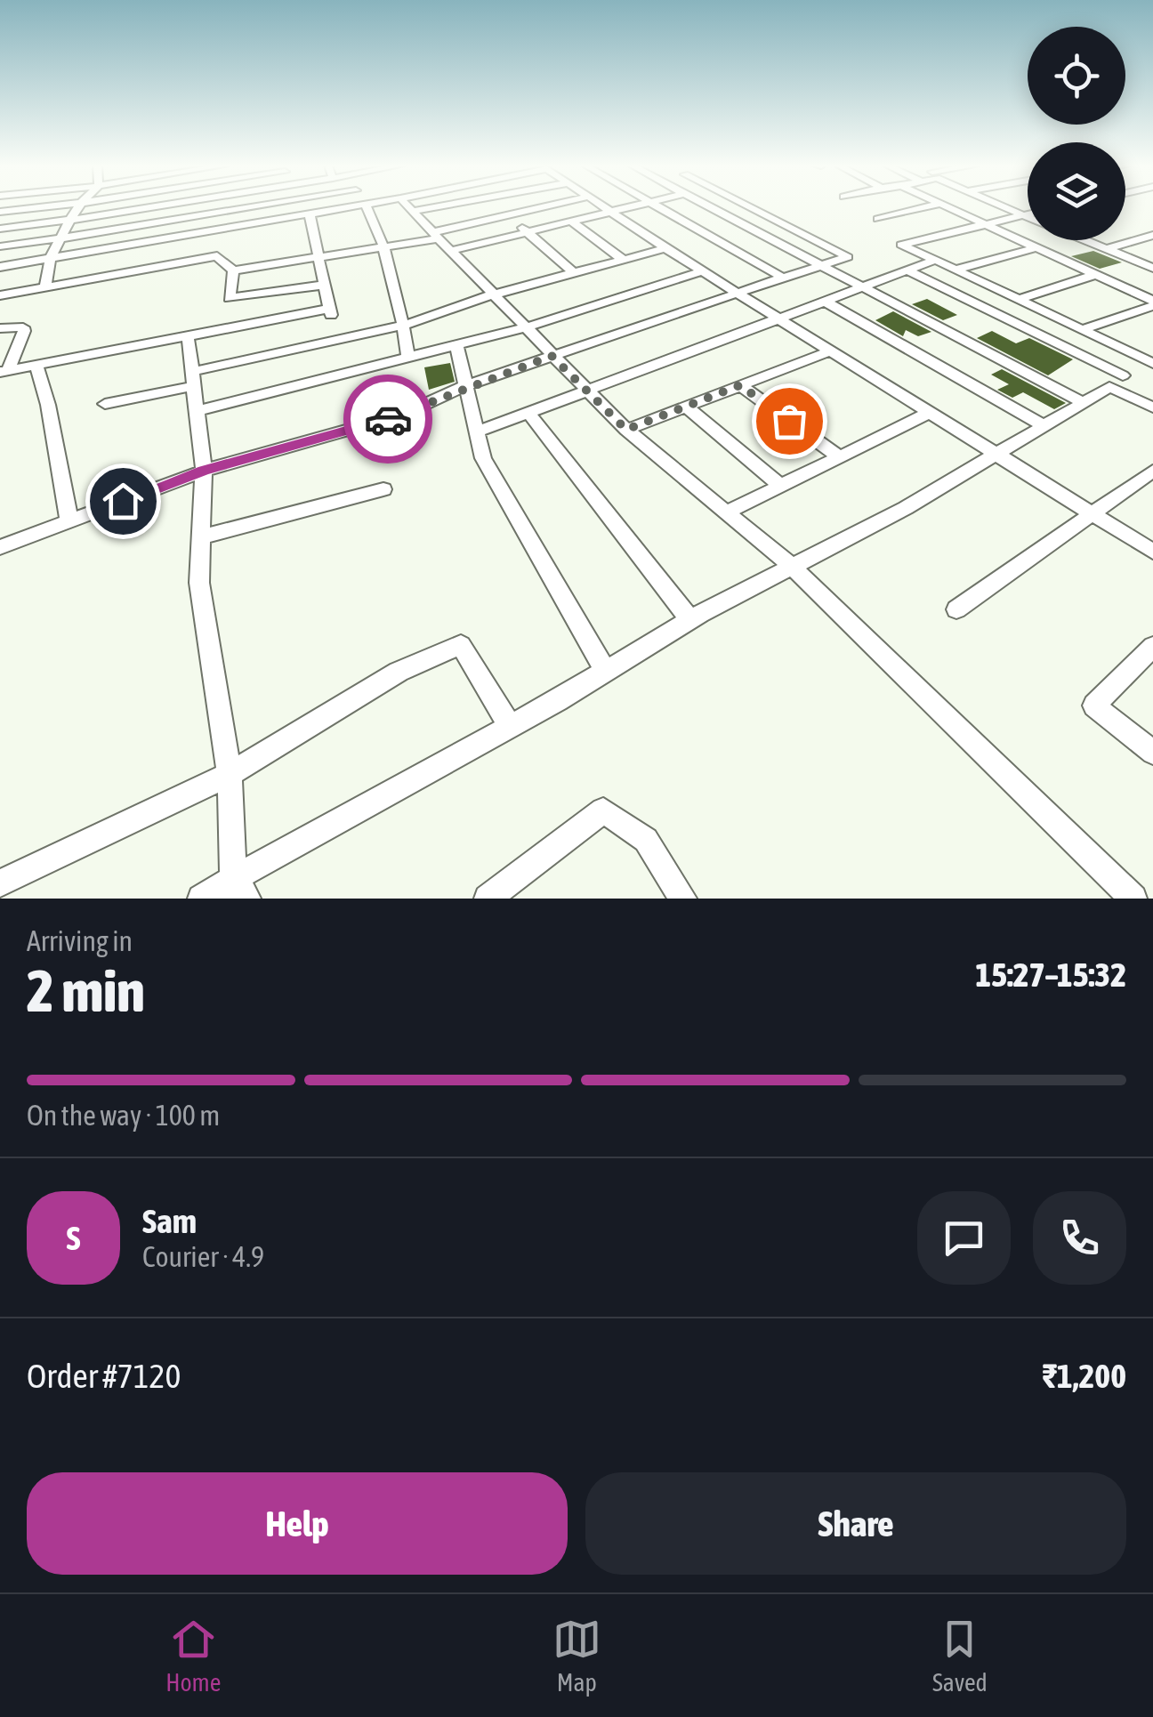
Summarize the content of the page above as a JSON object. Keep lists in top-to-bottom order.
{
  "page": {
    "heading": ["2 min", "Arriving in", "15:27–15:32"],
    "panel": [
      "Sam",
      "Courier · 4.9",
      "Order #7120",
      "₹1,200"
    ],
    "bar": "On the way · 100 m",
    "round": "S",
    "buttons": ["Help", "Share"],
    "tabs": ["Home", "Map", "Saved"]
  }
}
